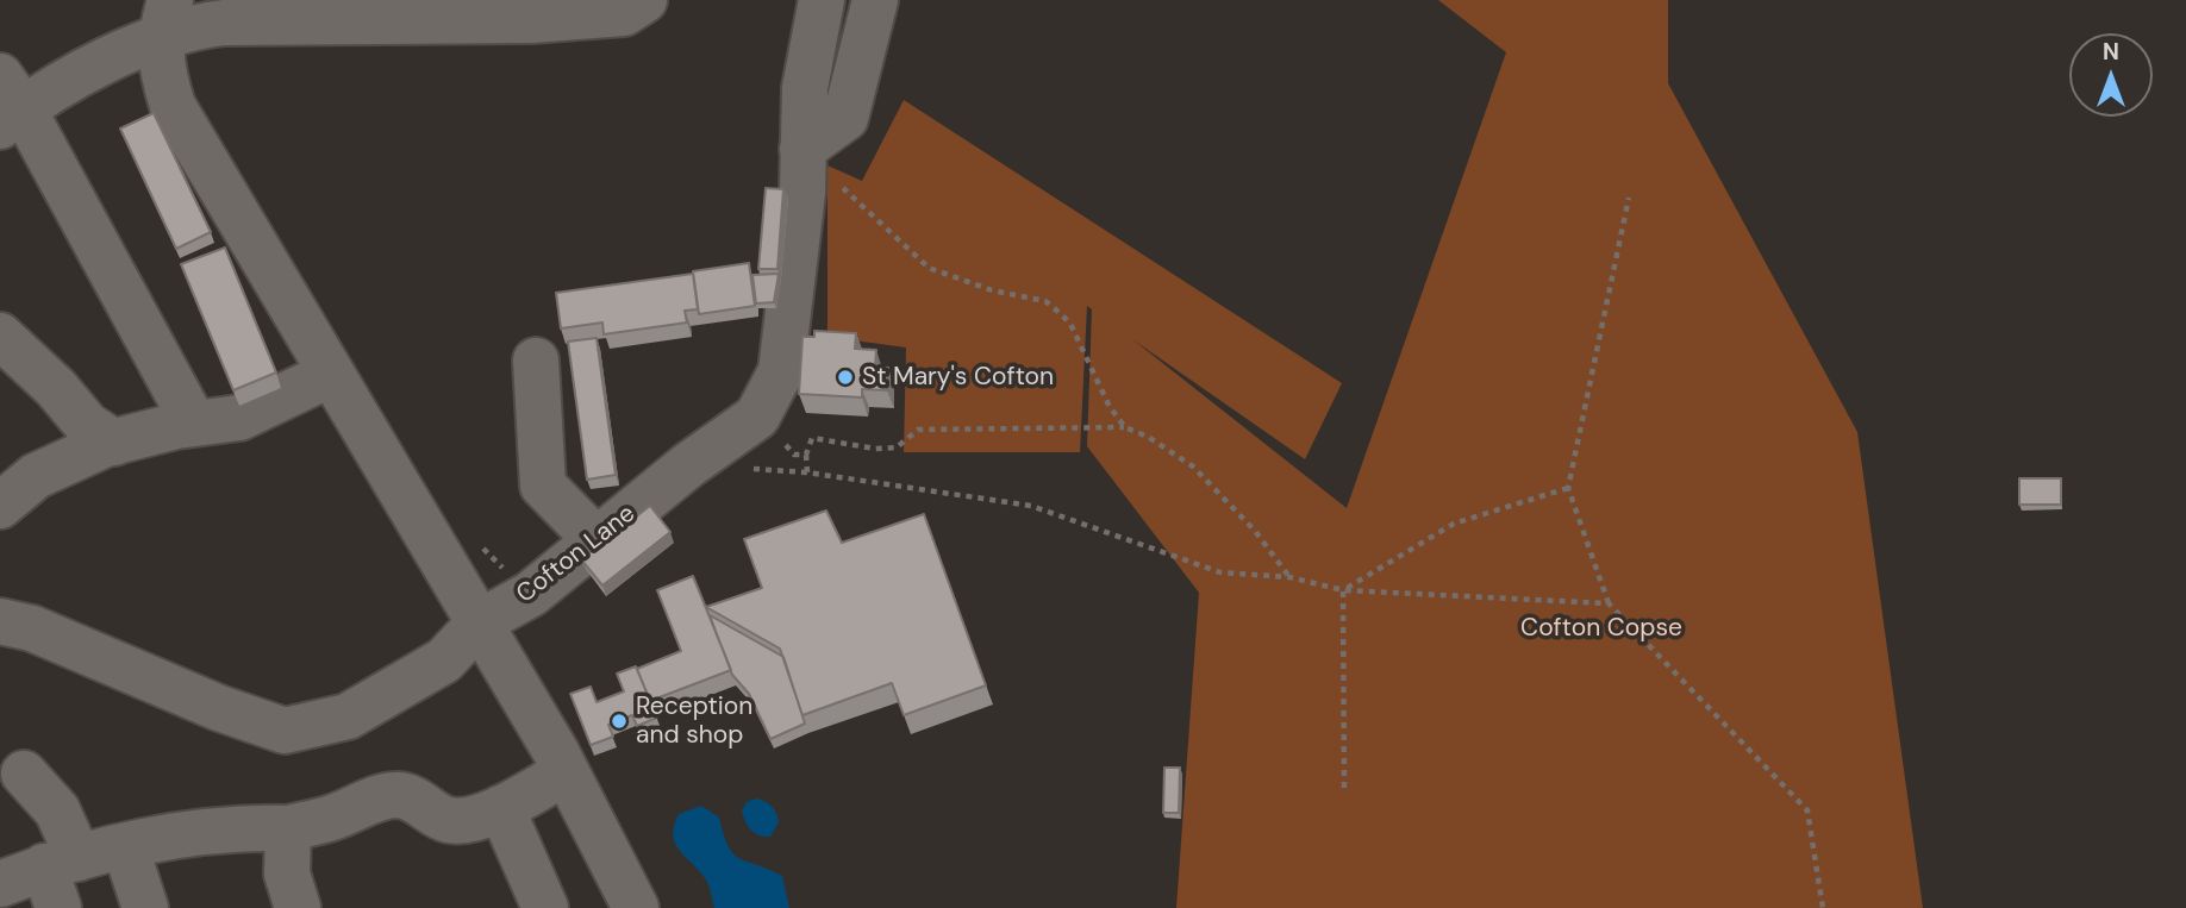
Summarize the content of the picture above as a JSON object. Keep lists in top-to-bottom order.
{
  "streets": {
    "street": ["Cofton Lane"]
  },
  "parks": ["Cofton Copse"],
  "places": ["St Mary's Cofton", "Reception and shop"],
  "north": "top"
}
